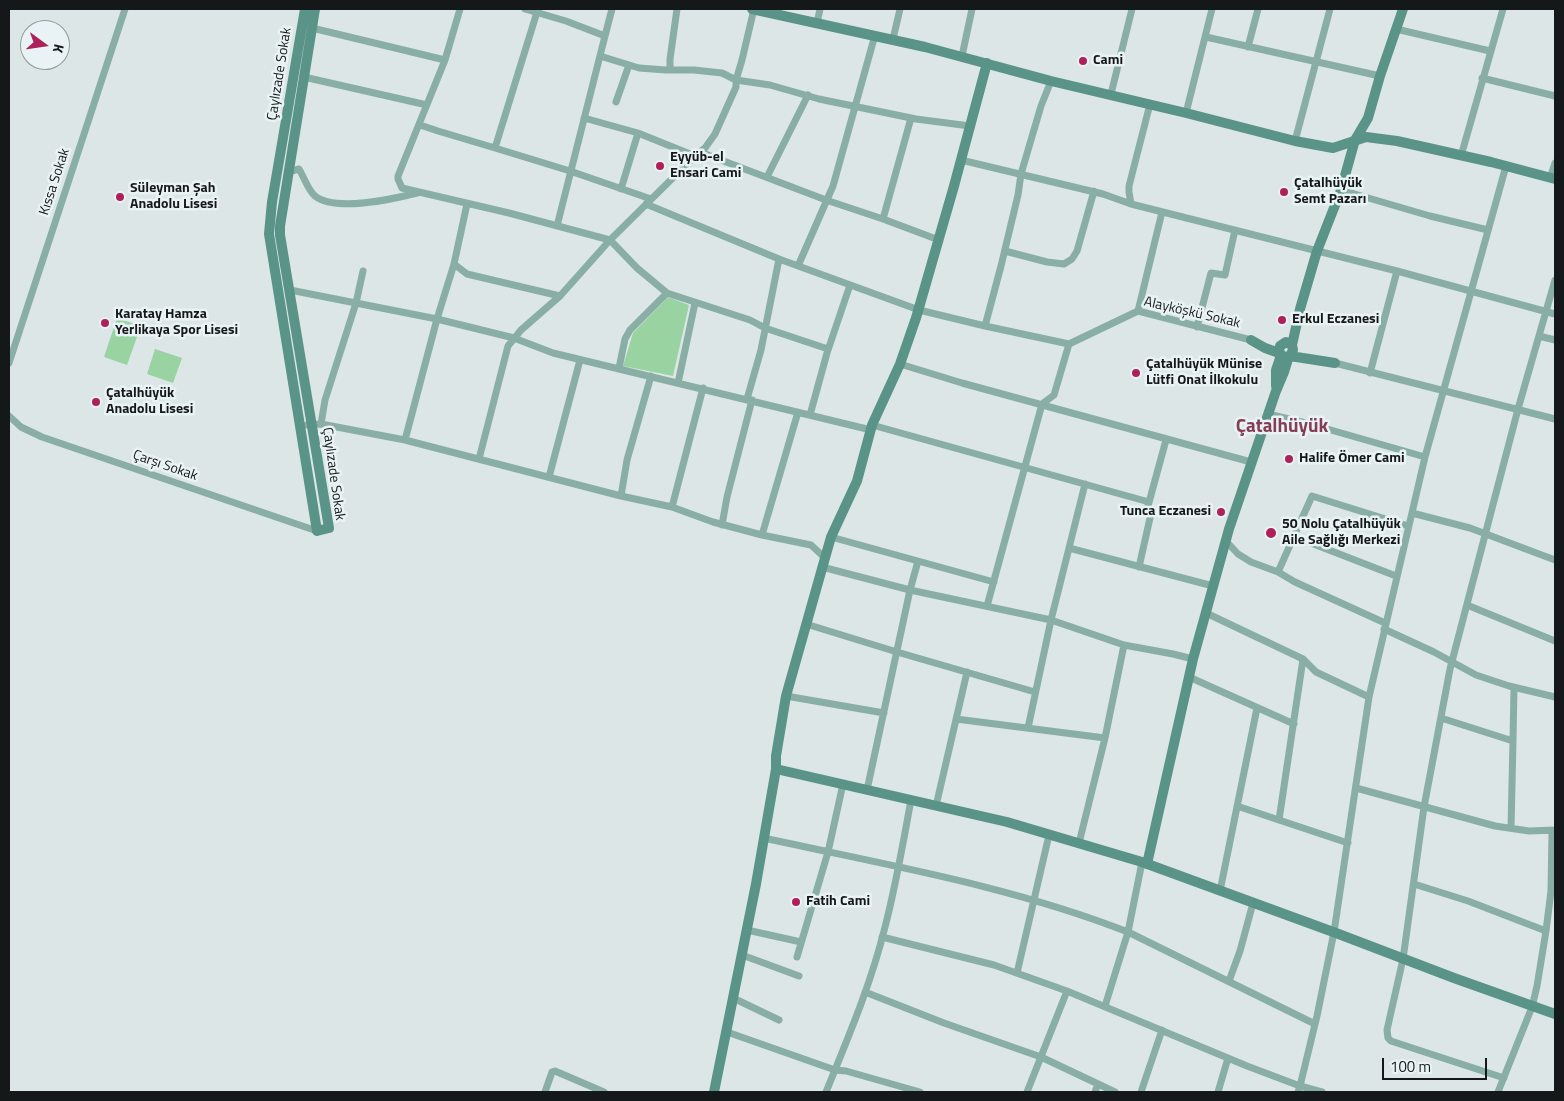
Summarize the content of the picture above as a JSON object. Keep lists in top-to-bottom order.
{
  "streets": {
    "street": [
      "Çaylızade Sokak",
      "Kıssa Sokak",
      "Alayköşkü Sokak",
      "Çarşı Sokak"
    ]
  },
  "crossings": [
    ["Çaylızade Sokak", "Çarşı Sokak"]
  ],
  "districts": ["Çatalhüyük"],
  "places": [
    "Cami",
    "Eyyüb-el Ensari Cami",
    "Çatalhüyük Semt Pazarı",
    "Süleyman Şah Anadolu Lisesi",
    "Erkul Eczanesi",
    "Karatay Hamza Yerlikaya Spor Lisesi",
    "Çatalhüyük Münise Lütfi Onat İlkokulu",
    "Çatalhüyük Anadolu Lisesi",
    "Halife Ömer Cami",
    "Tunca Eczanesi",
    "50 Nolu Çatalhüyük Aile Sağlığı Merkezi",
    "Fatih Cami"
  ],
  "scale_bar": "100 m",
  "north": "right"
}
